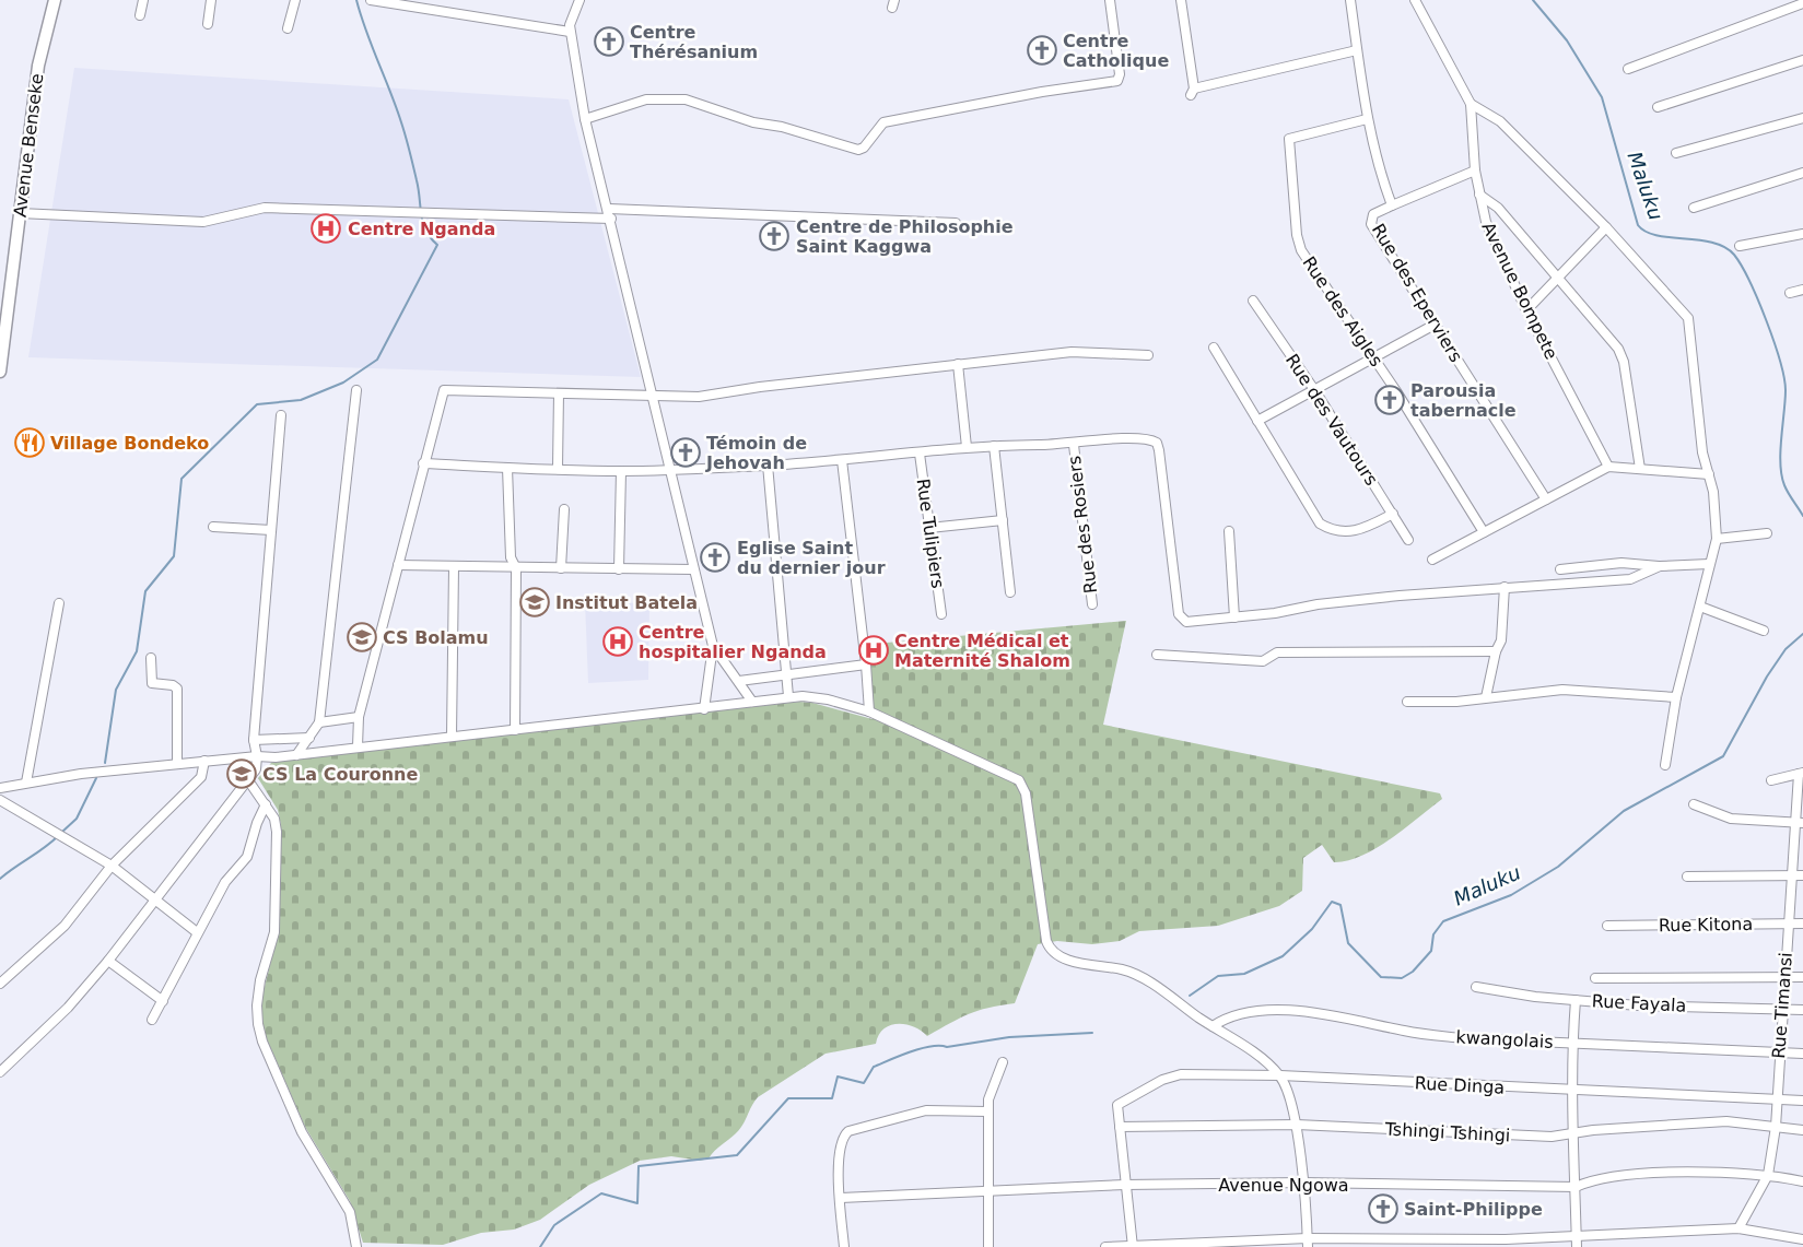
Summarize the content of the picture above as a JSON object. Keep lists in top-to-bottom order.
{
  "streets": {
    "street": [
      "Avenue Benseke",
      "Avenue Bompete",
      "Rue des Eperviers",
      "Rue des Aigles",
      "Rue des Vautours",
      "Rue des Rosiers",
      "Rue Tulipiers",
      "Rue Kitona",
      "Rue Fayala",
      "Rue Timansi",
      "kwangolais",
      "Rue Dinga",
      "Tshingi Tshingi",
      "Avenue Ngowa"
    ]
  },
  "crossings": [
    ["Rue des Eperviers", "Rue des Aigles"],
    ["Rue Kitona", "Rue Timansi"],
    ["Rue Fayala", "Rue Timansi"],
    ["Rue Timansi", "kwangolais"],
    ["Rue Timansi", "Rue Dinga"],
    ["Rue Timansi", "Tshingi Tshingi"],
    ["Rue Timansi", "Avenue Ngowa"],
    ["Rue Dinga", "Tshingi Tshingi"]
  ],
  "water": ["Maluku"],
  "places": {
    "church": [
      "Centre Thérésanium",
      "Centre Catholique",
      "Centre de Philosophie Saint Kaggwa",
      "Parousia tabernacle",
      "Témoin de Jehovah",
      "Eglise Saint du dernier jour",
      "Saint-Philippe"
    ],
    "hospital": ["Centre Nganda", "Centre hospitalier Nganda", "Centre Médical et Maternité Shalom"],
    "restaurant": ["Village Bondeko"],
    "school or university": ["Institut Batela", "CS Bolamu", "CS La Couronne"]
  }
}
